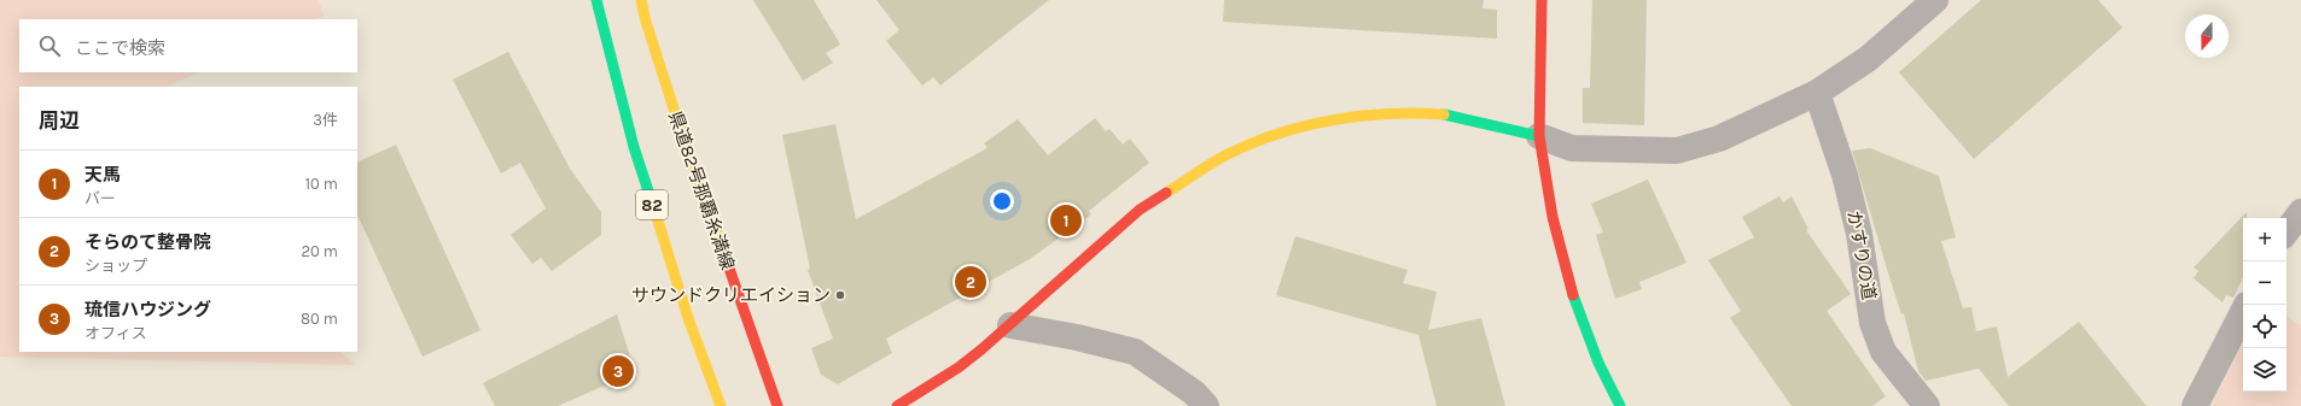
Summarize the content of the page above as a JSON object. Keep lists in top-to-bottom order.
{
  "streets": {
    "street": ["県道82号那覇糸満線", "82", "かすりの道"]
  },
  "places": ["サウンドクリエイション"],
  "north": "bottom",
  "page": {
    "search": "ここで検索",
    "heading": ["周辺", "3件"],
    "list": [
      {
        "mark": "1",
        "name": "天馬",
        "note": "バー",
        "value": "10 m"
      },
      {
        "mark": "2",
        "name": "そらのて整骨院",
        "note": "ショップ",
        "value": "20 m"
      },
      {
        "mark": "3",
        "name": "琉信ハウジング",
        "note": "オフィス",
        "value": "80 m"
      }
    ],
    "pins": ["1", "2", "3"],
    "map_buttons": ["+", "−"]
  }
}
